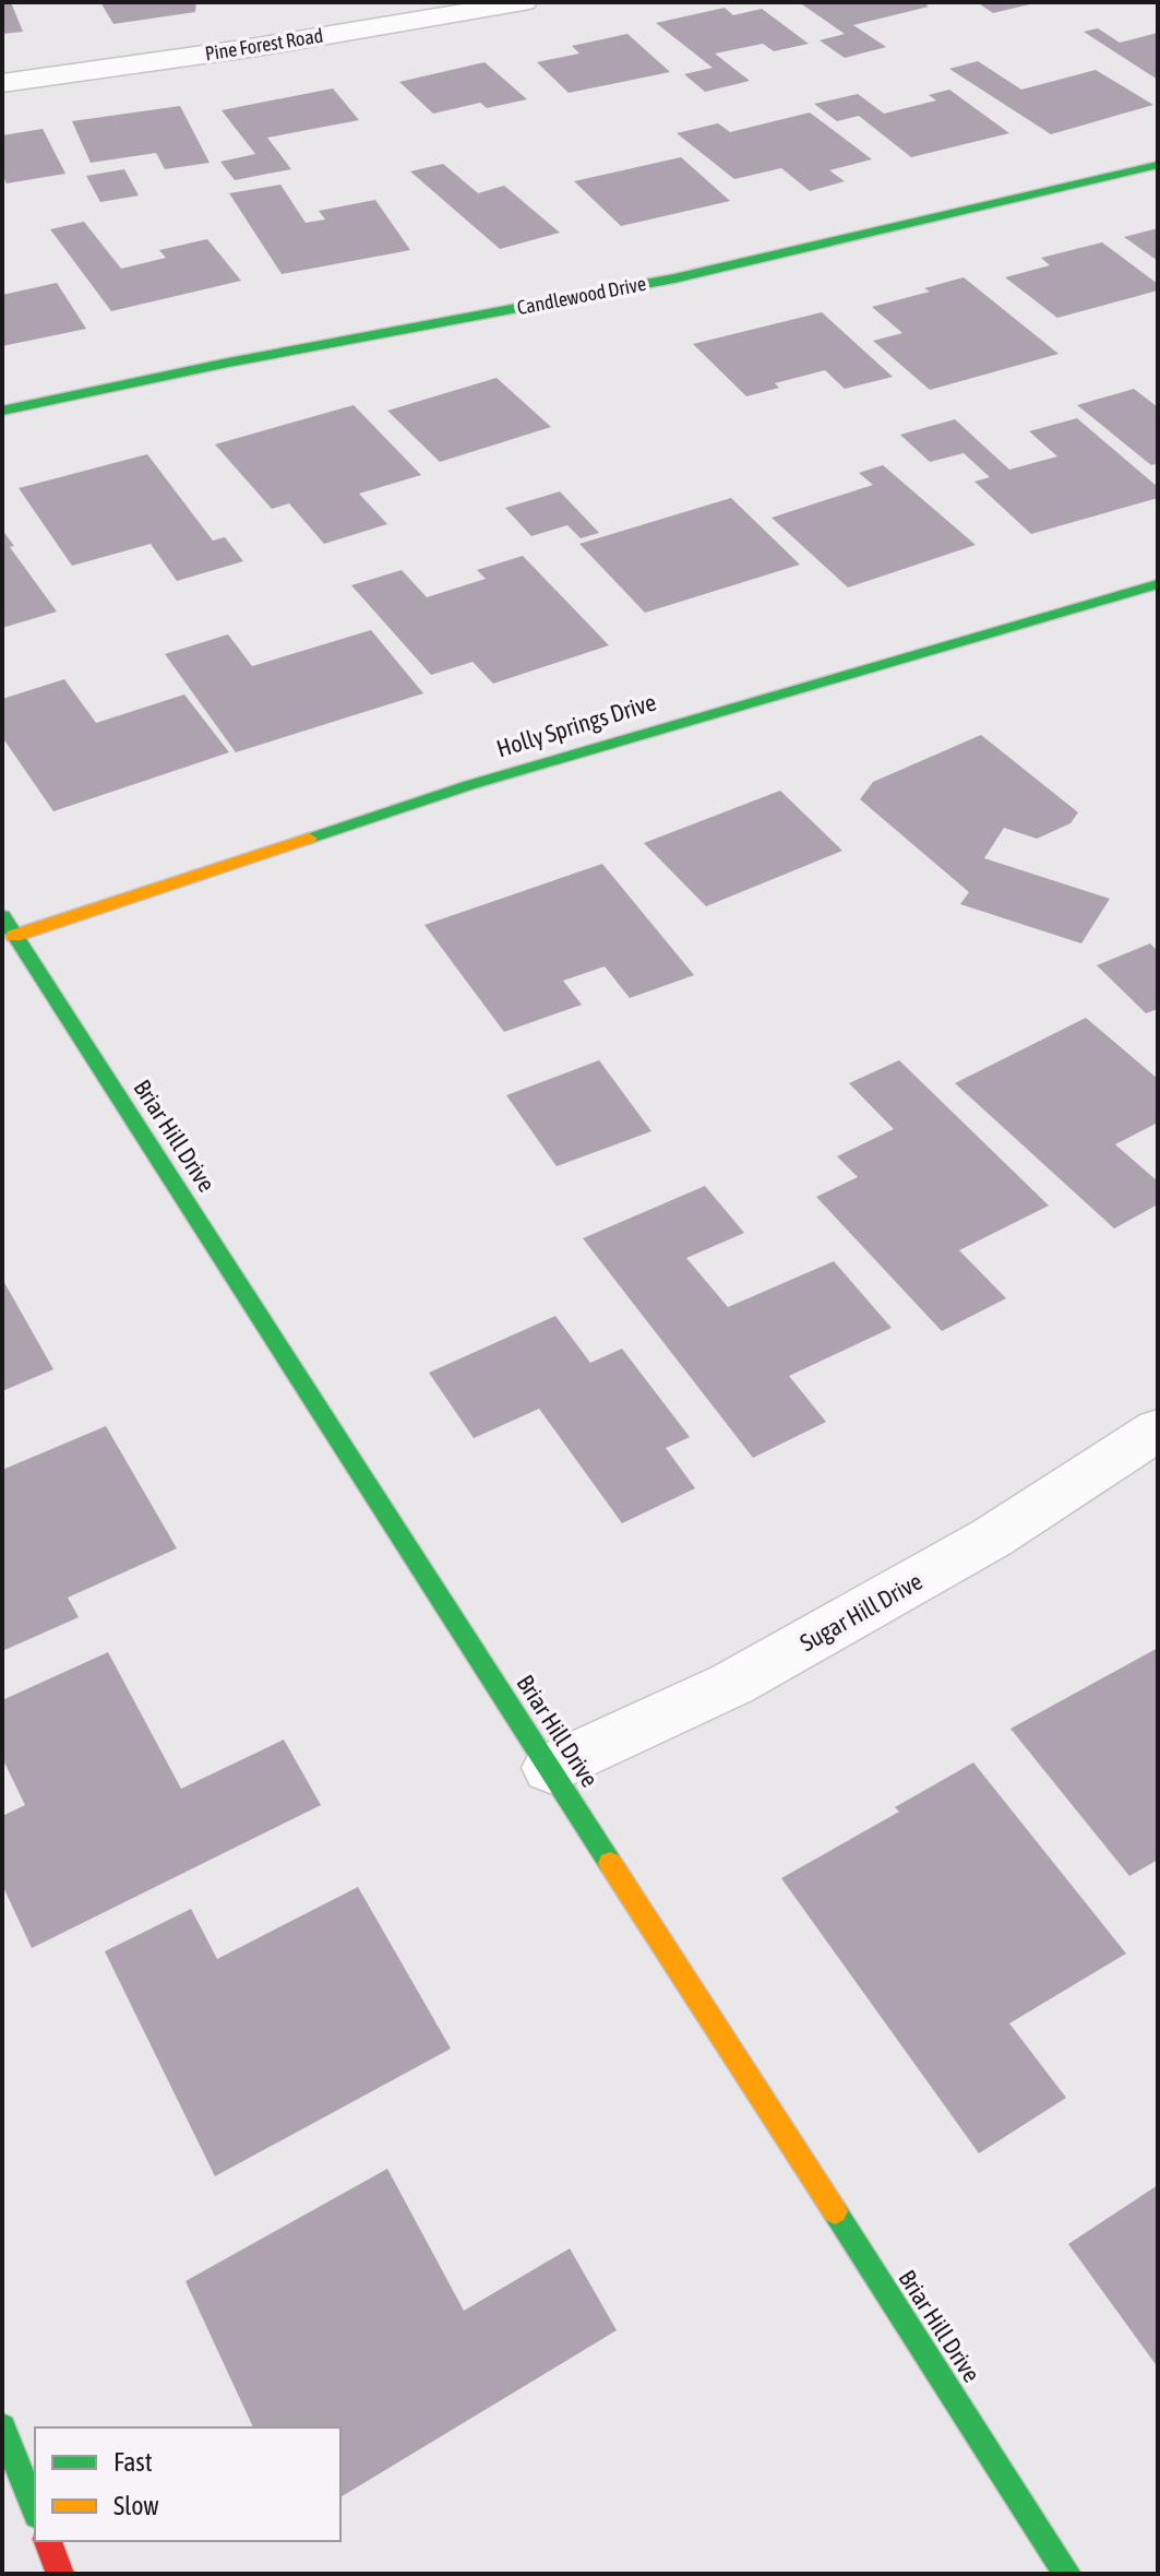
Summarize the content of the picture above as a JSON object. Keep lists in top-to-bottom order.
{
  "streets": {
    "street": [
      "Pine Forest Road",
      "Candlewood Drive",
      "Holly Springs Drive",
      "Briar Hill Drive",
      "Sugar Hill Drive"
    ]
  },
  "crossings": [
    ["Holly Springs Drive", "Briar Hill Drive"],
    ["Briar Hill Drive", "Sugar Hill Drive"]
  ],
  "legend": ["Fast", "Slow"]
}
